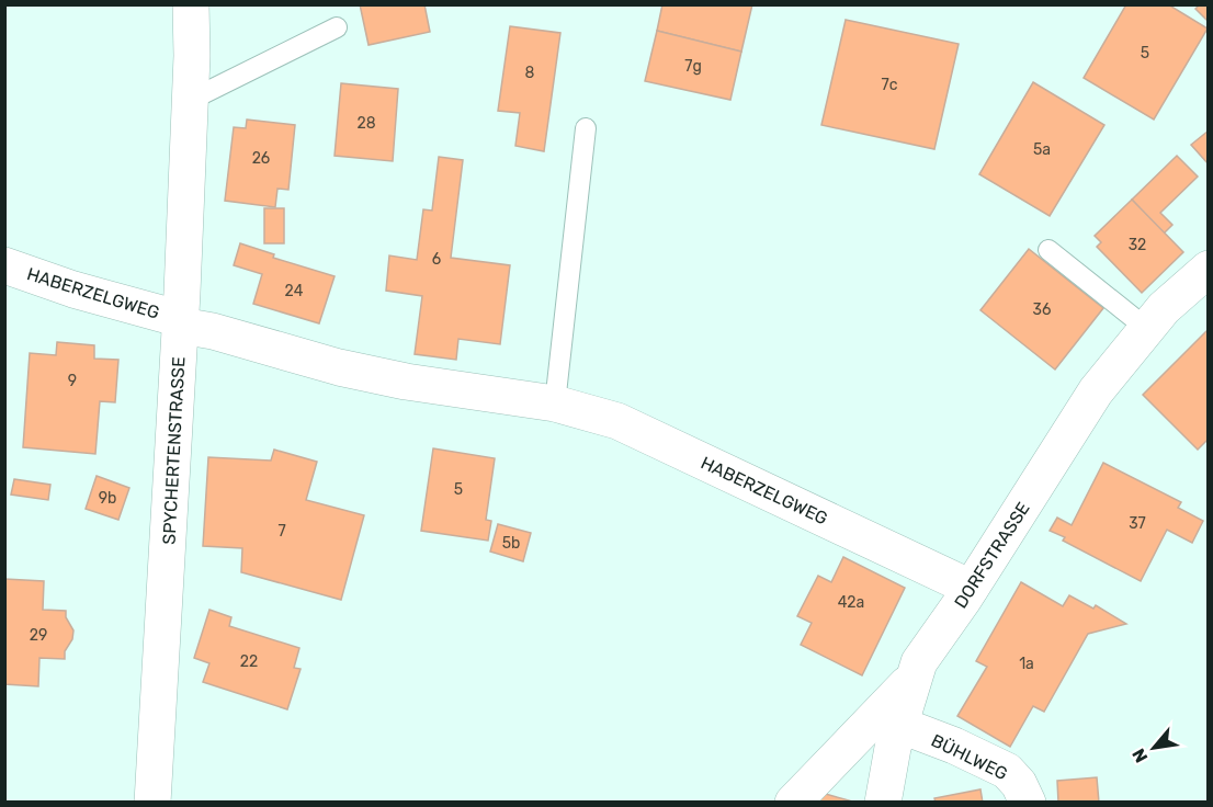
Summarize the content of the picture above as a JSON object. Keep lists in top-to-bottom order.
{
  "streets": {
    "street": [
      "HABERZELGWEG",
      "SPYCHERTENSTRASSE",
      "DORFSTRASSE",
      "BÜHLWEG"
    ]
  },
  "crossings": [
    ["HABERZELGWEG", "SPYCHERTENSTRASSE"],
    ["HABERZELGWEG", "DORFSTRASSE"],
    ["DORFSTRASSE", "BÜHLWEG"]
  ],
  "house_numbers": [
    "5",
    "7g",
    "8",
    "7c",
    "28",
    "5a",
    "26",
    "32",
    "6",
    "24",
    "36",
    "9",
    "5",
    "9b",
    "37",
    "7",
    "5b",
    "42a",
    "29",
    "22",
    "1a"
  ],
  "north": "bottom left"
}
